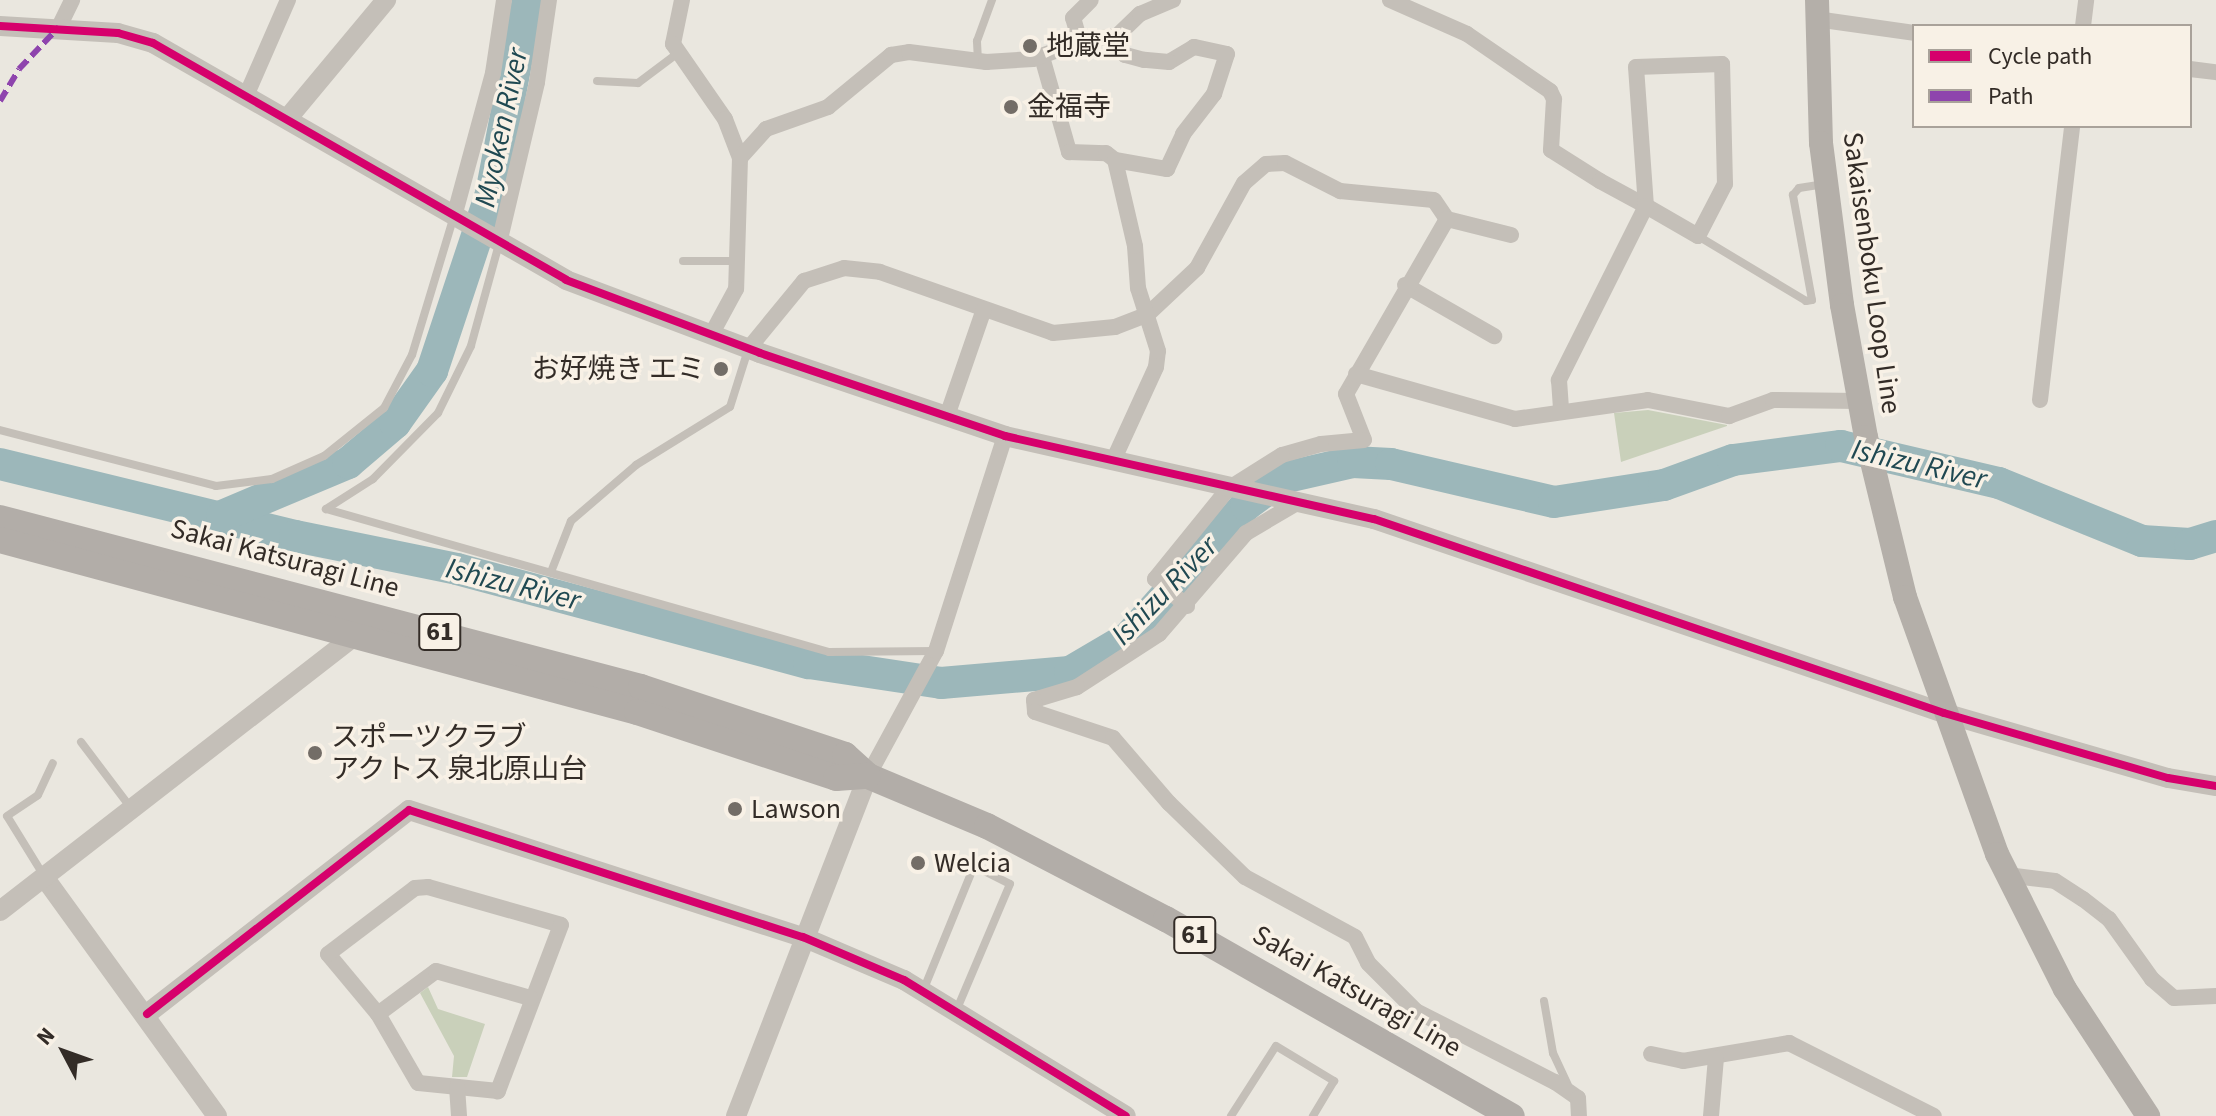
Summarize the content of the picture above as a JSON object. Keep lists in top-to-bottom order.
{
  "streets": {
    "main road": ["Sakaisenboku Loop Line", "Sakai Katsuragi Line", "61"]
  },
  "water": ["Myoken River", "Ishizu River"],
  "places": [
    "地蔵堂",
    "金福寺",
    "お好焼き エミ",
    "スポーツクラブ アクトス 泉北原山台",
    "Lawson",
    "Welcia"
  ],
  "legend": ["Cycle path", "Path"],
  "north": "top left"
}
